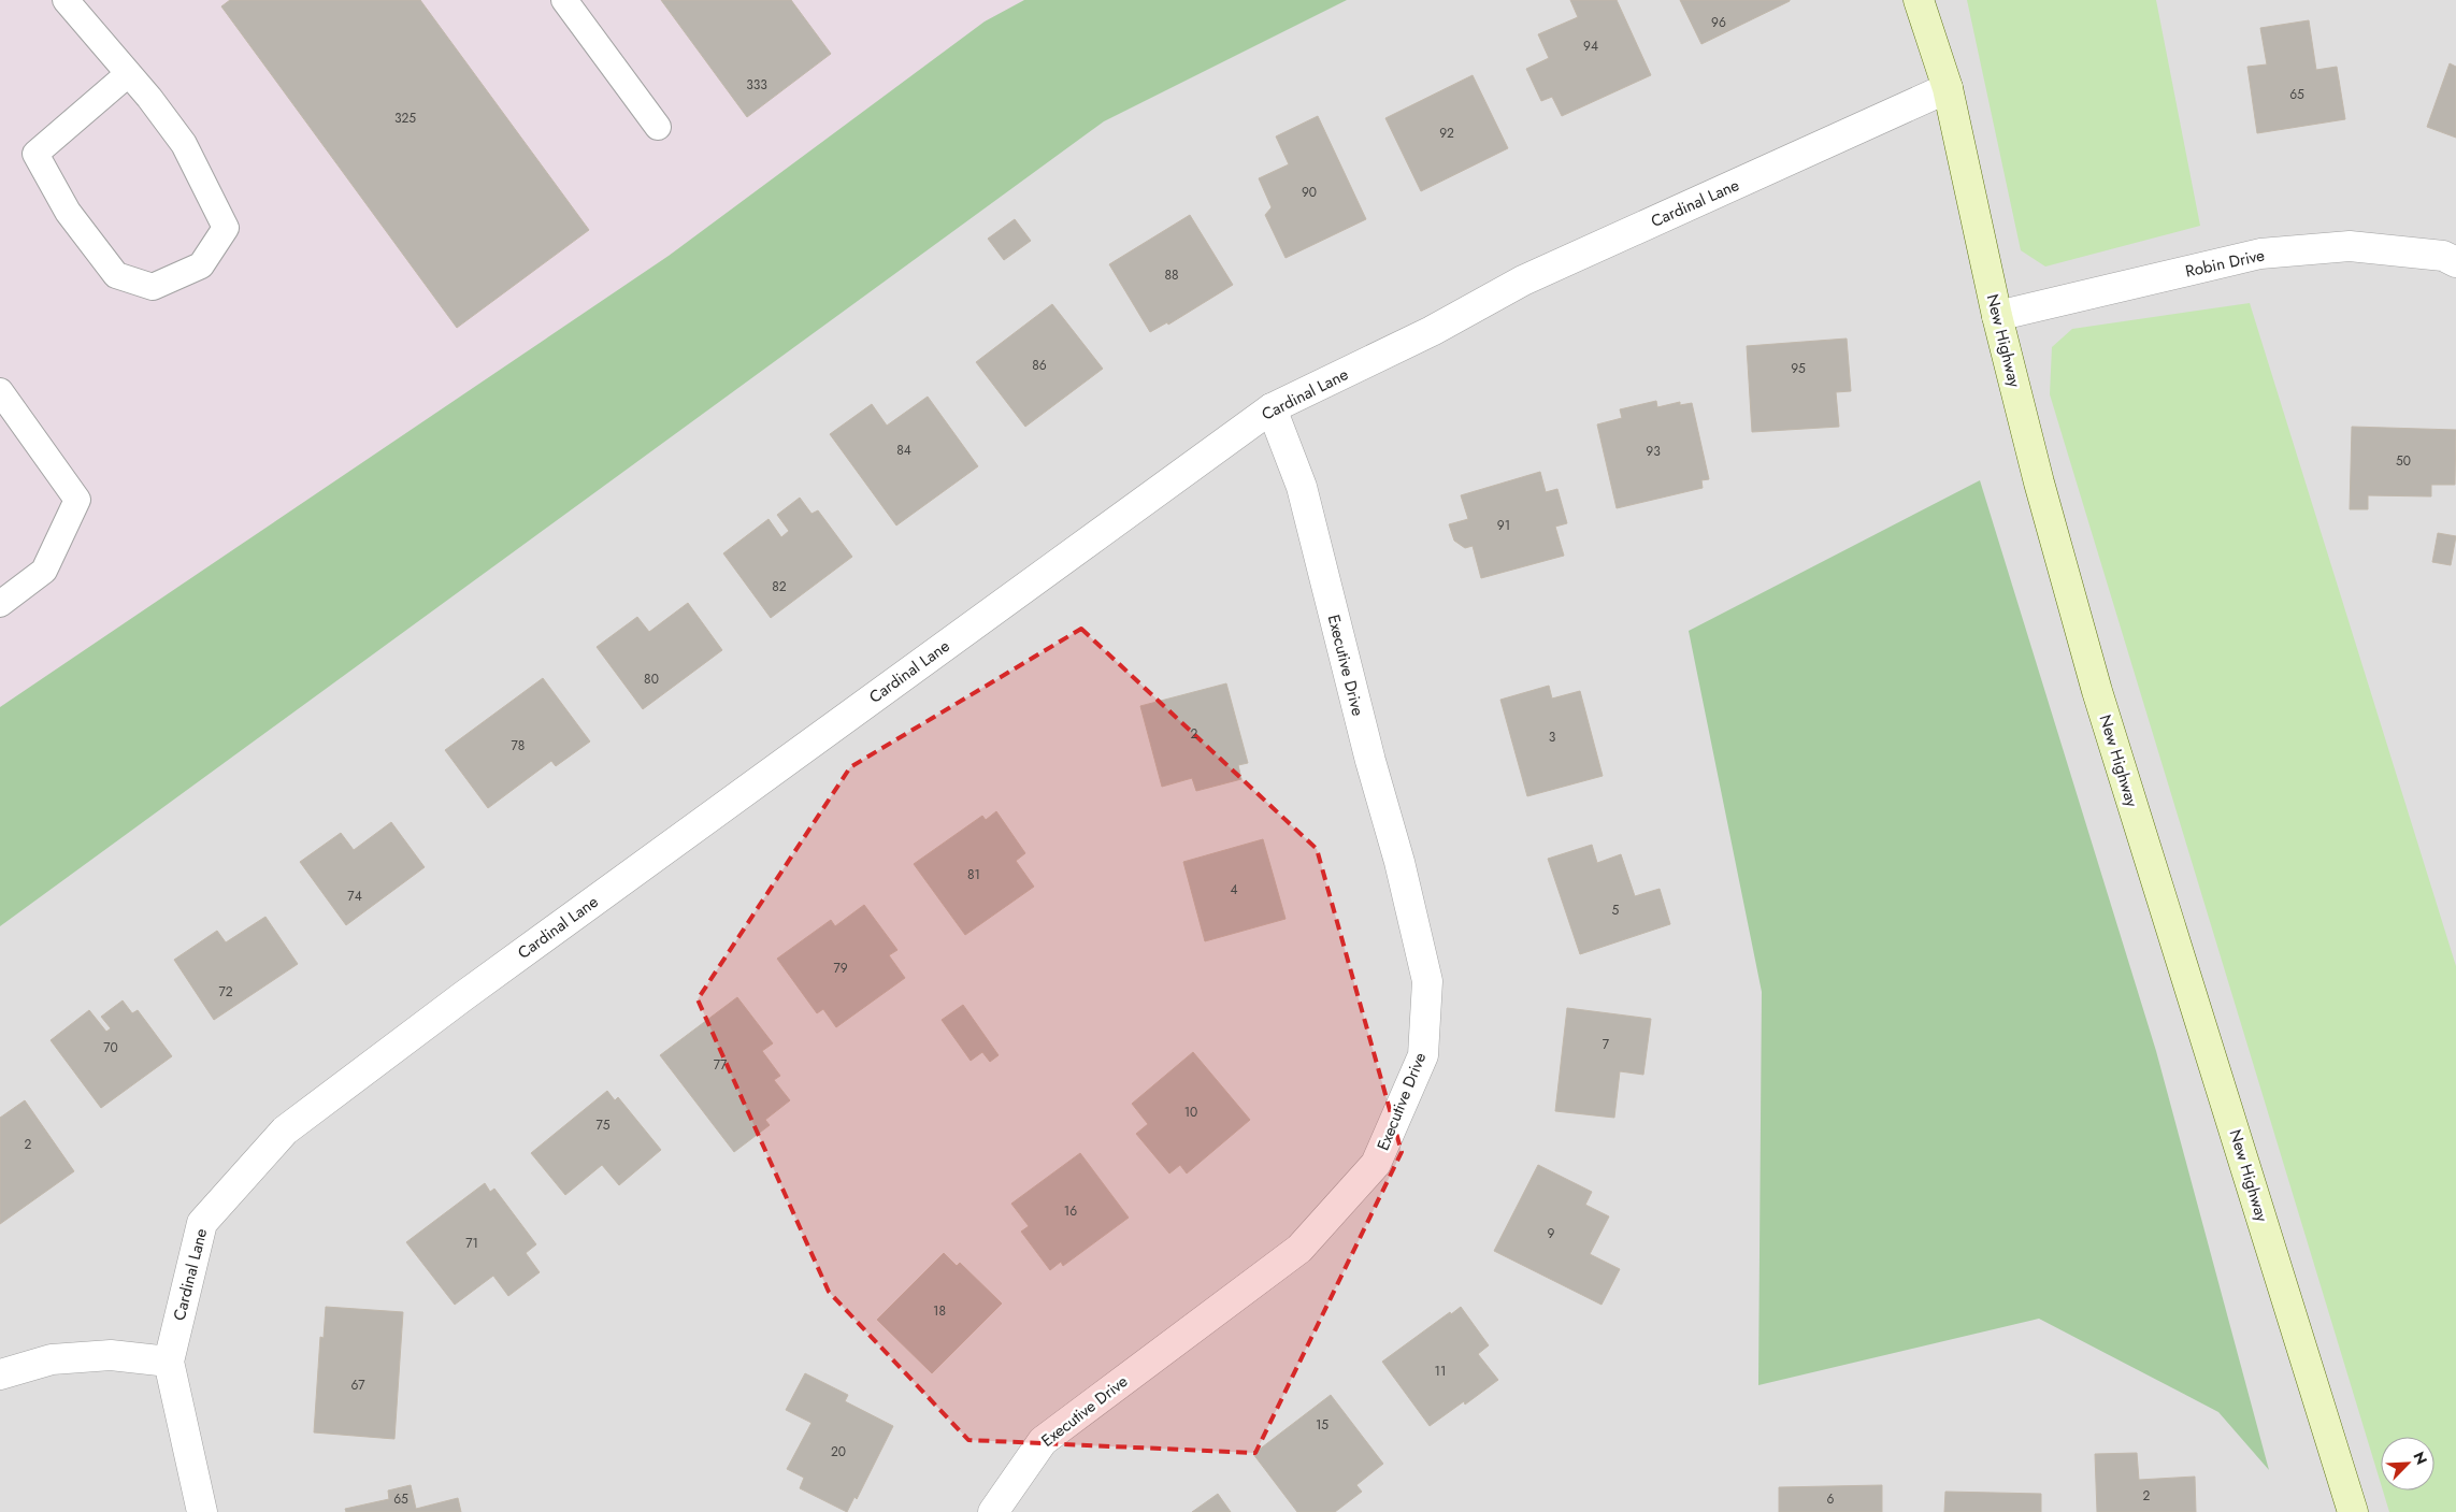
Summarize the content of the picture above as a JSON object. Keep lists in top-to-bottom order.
{
  "streets": {
    "street": [
      "Cardinal Lane",
      "Robin Drive",
      "New Highway",
      "Executive Drive"
    ]
  },
  "crossings": [
    ["Cardinal Lane", "New Highway"],
    ["Cardinal Lane", "Executive Drive"],
    ["Robin Drive", "New Highway"]
  ],
  "house_numbers": [
    "96",
    "94",
    "333",
    "65",
    "325",
    "92",
    "90",
    "88",
    "86",
    "95",
    "84",
    "93",
    "50",
    "91",
    "82",
    "80",
    "2",
    "3",
    "78",
    "81",
    "4",
    "74",
    "5",
    "79",
    "72",
    "7",
    "70",
    "77",
    "10",
    "75",
    "2",
    "16",
    "9",
    "71",
    "18",
    "11",
    "67",
    "15",
    "20",
    "2",
    "65",
    "6"
  ],
  "north": "top right"
}
